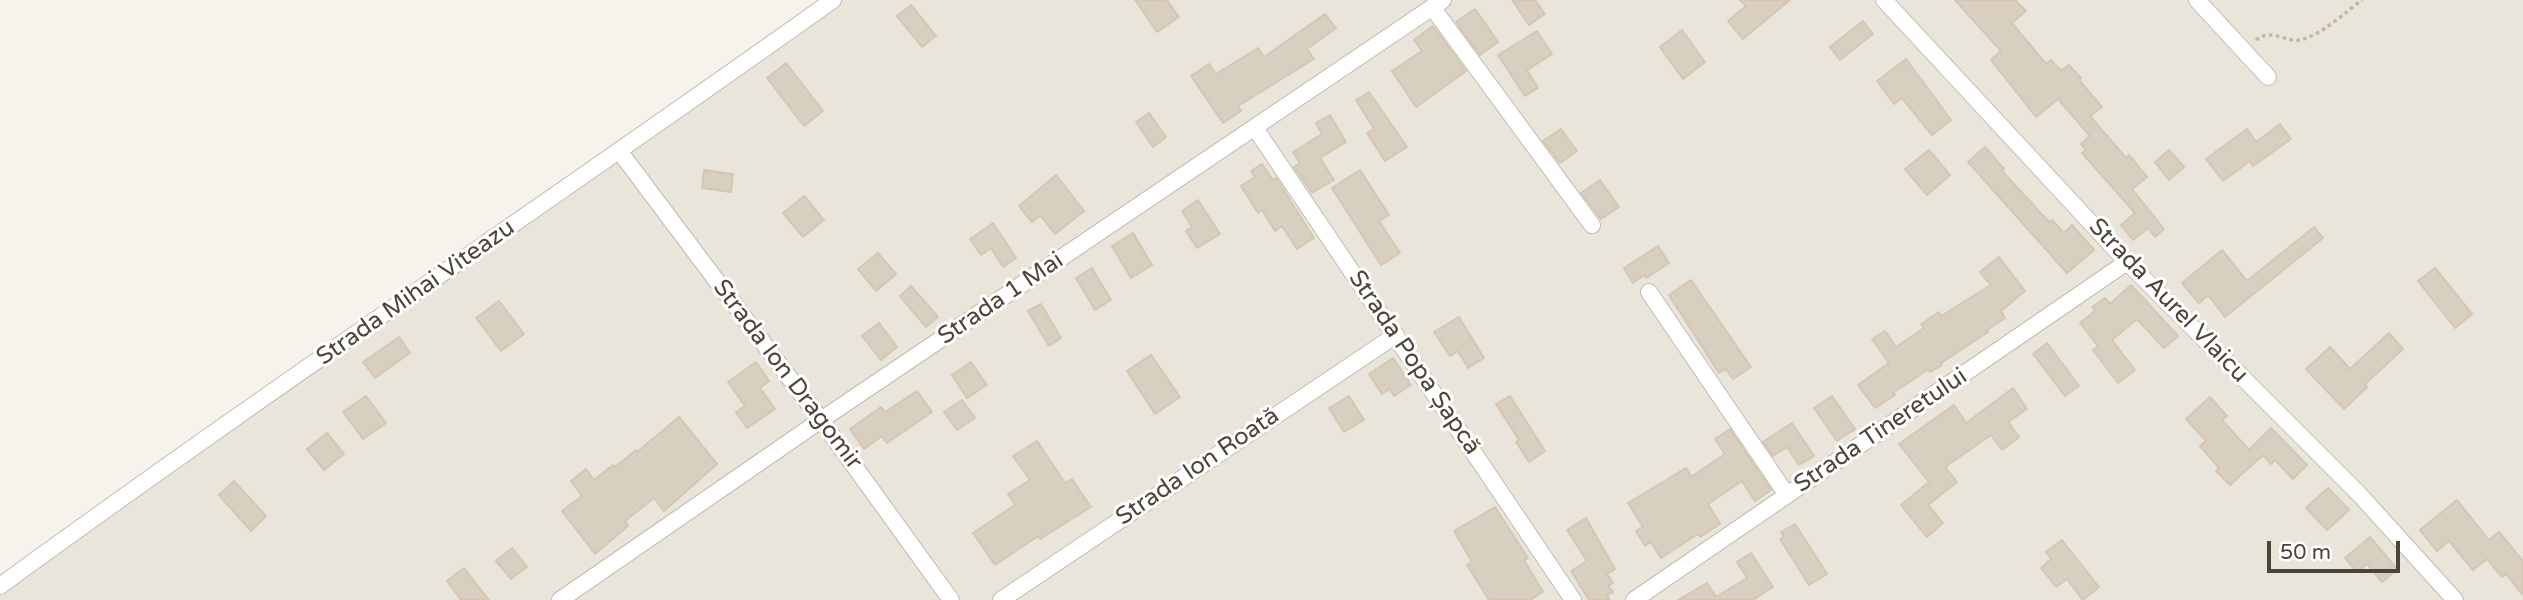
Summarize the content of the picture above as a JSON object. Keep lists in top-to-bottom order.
{
  "streets": {
    "street": [
      "Strada Mihai Viteazu",
      "Strada 1 Mai",
      "Strada Aurel Vlaicu",
      "Strada Popa Șapcă",
      "Strada Ion Dragomir",
      "Strada Tineretului",
      "Strada Ion Roată"
    ]
  },
  "crossings": [
    ["Strada Mihai Viteazu", "Strada Ion Dragomir"],
    ["Strada 1 Mai", "Strada Popa Șapcă"],
    ["Strada 1 Mai", "Strada Ion Dragomir"],
    ["Strada Aurel Vlaicu", "Strada Tineretului"],
    ["Strada Popa Șapcă", "Strada Ion Roată"]
  ],
  "scale_bar": "50 m"
}
